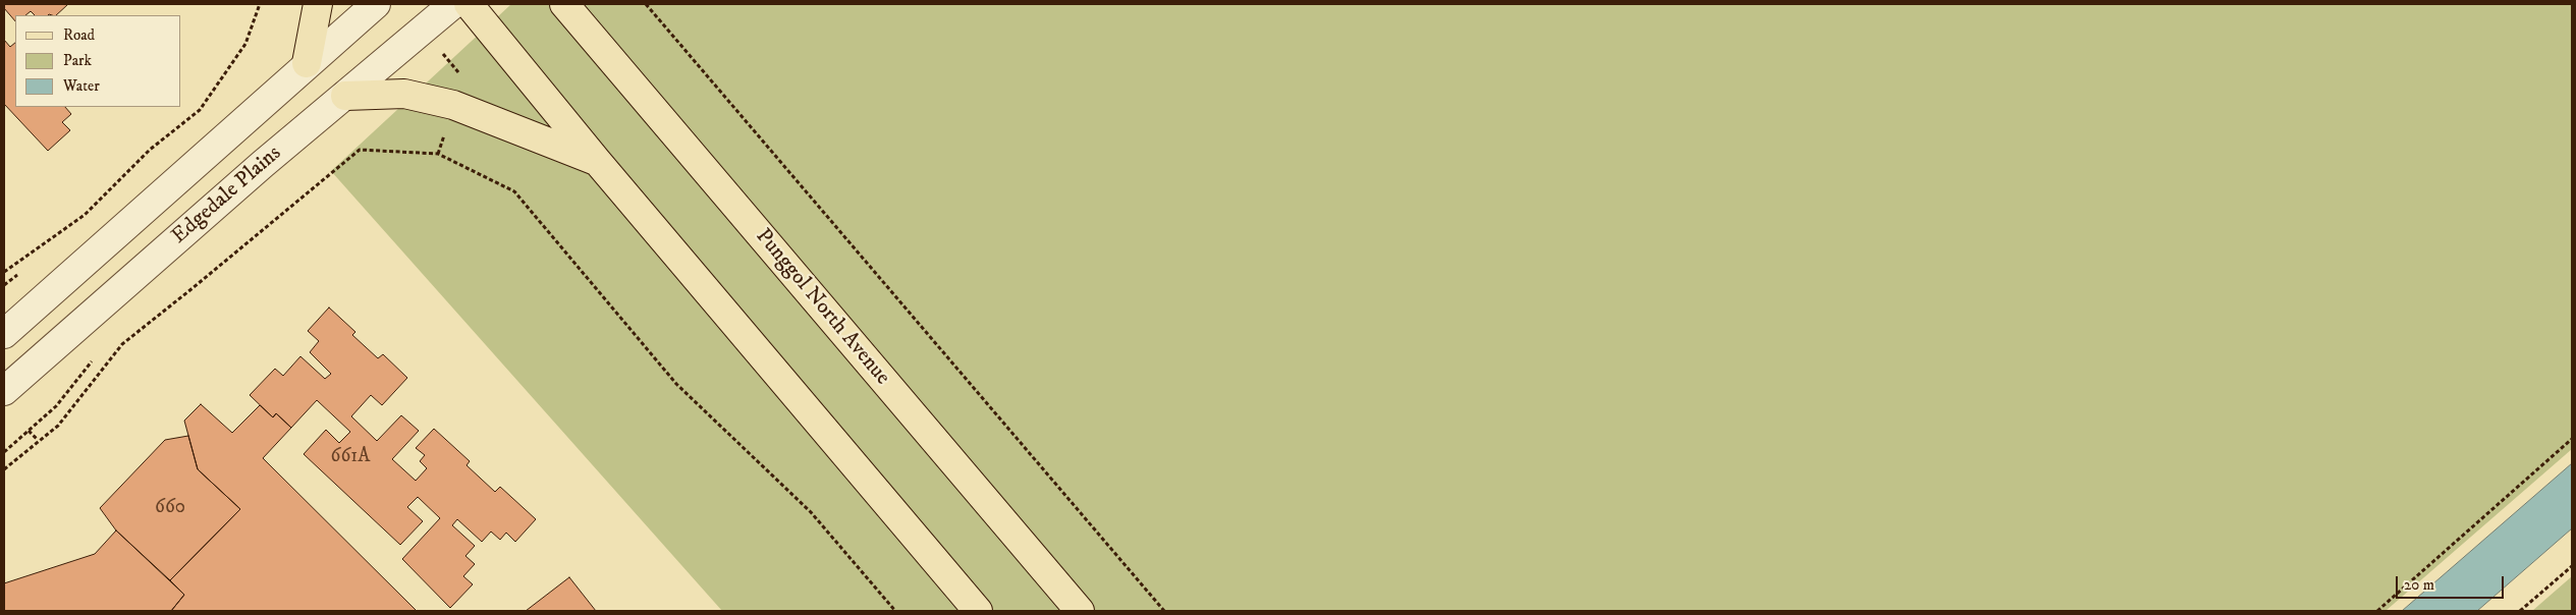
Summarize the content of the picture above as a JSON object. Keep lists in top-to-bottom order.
{
  "streets": {
    "main road": ["Punggol North Avenue"],
    "street": ["Edgedale Plains"]
  },
  "house_numbers": ["661A", "660"],
  "legend": ["Road", "Park", "Water"],
  "scale_bar": "20 m"
}
